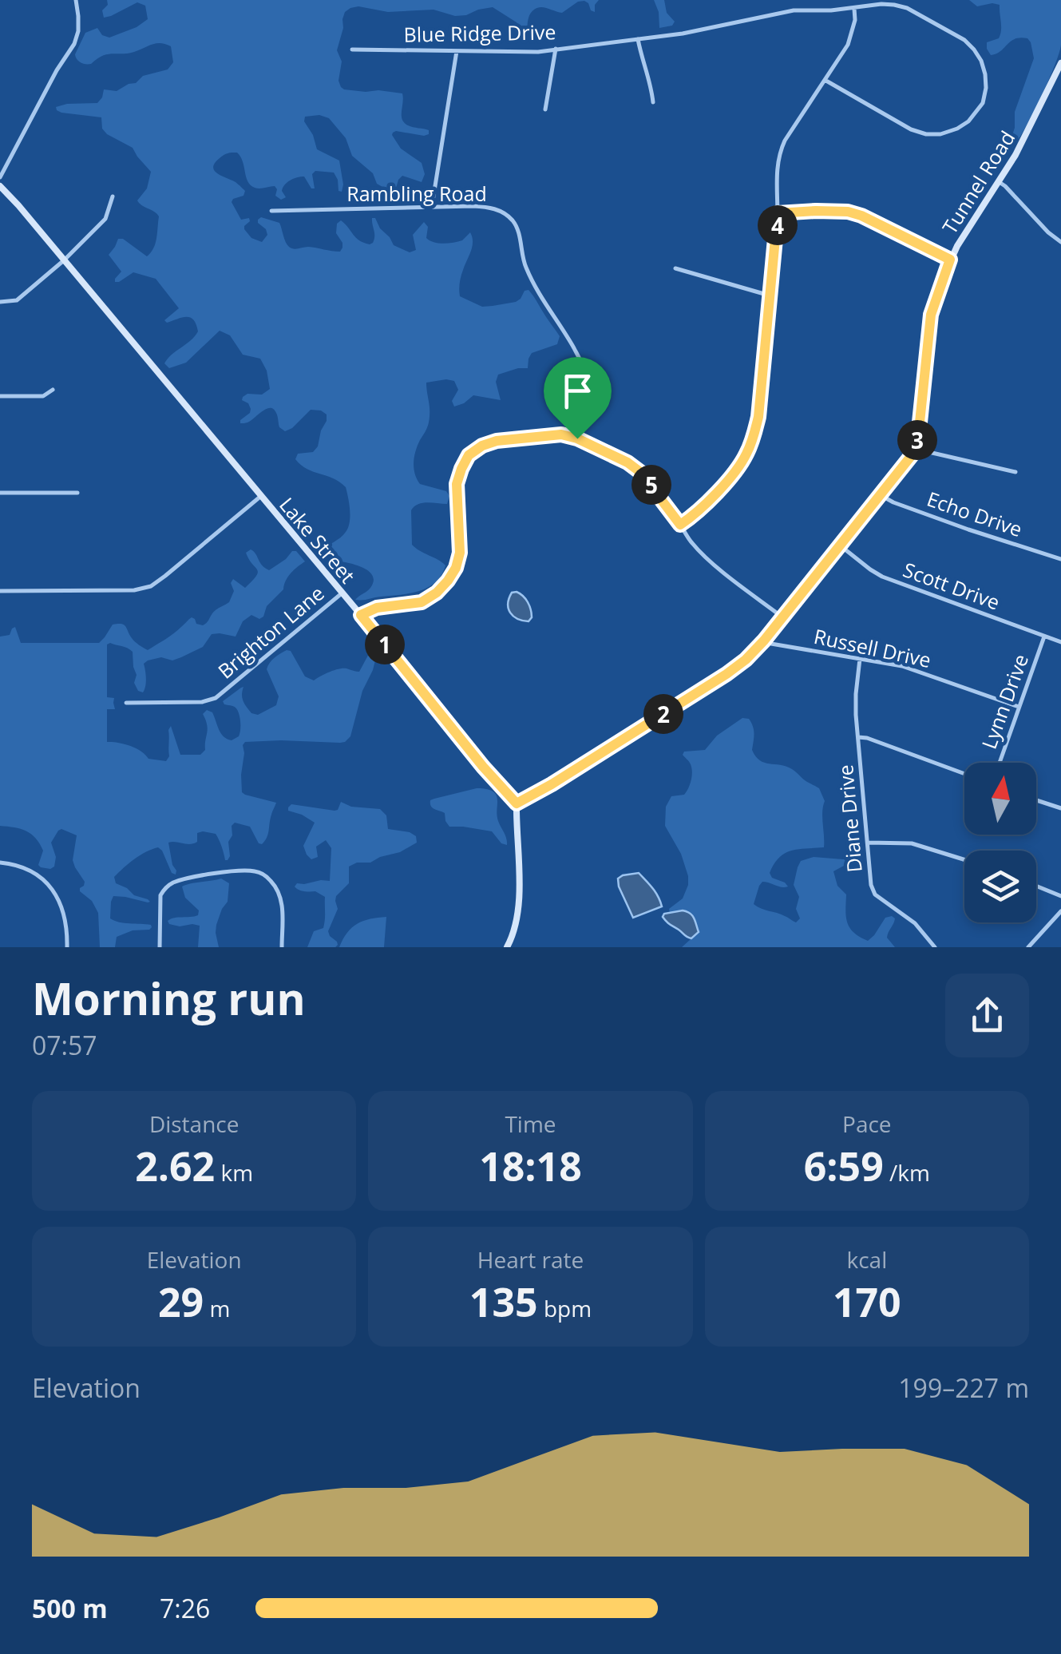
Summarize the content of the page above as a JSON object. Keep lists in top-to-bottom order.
{
  "streets": {
    "main road": ["Tunnel Road", "Lake Street"],
    "street": [
      "Blue Ridge Drive",
      "Rambling Road",
      "Echo Drive",
      "Scott Drive",
      "Brighton Lane",
      "Russell Drive",
      "Lynn Drive",
      "Diane Drive"
    ]
  },
  "crossings": [
    ["Tunnel Road", "Echo Drive"],
    ["Tunnel Road", "Lake Street"],
    ["Tunnel Road", "Scott Drive"],
    ["Tunnel Road", "Russell Drive"],
    ["Lake Street", "Brighton Lane"],
    ["Scott Drive", "Lynn Drive"],
    ["Russell Drive", "Lynn Drive"],
    ["Russell Drive", "Diane Drive"]
  ],
  "north": "top",
  "page": {
    "pins": [
      "4",
      "3",
      "5",
      "1",
      "2"
    ],
    "heading": ["Morning run", "07:57"],
    "stats": [
      ["Distance", "2.62 km"],
      ["Time", "18:18"],
      ["Pace", "6:59 /km"],
      ["Elevation", "29 m"],
      ["Heart rate", "135 bpm"],
      ["kcal", "170"]
    ],
    "chart": ["Elevation", "199–227 m"],
    "list": [
      {
        "name": "500 m",
        "note": "7:26"
      }
    ]
  }
}
